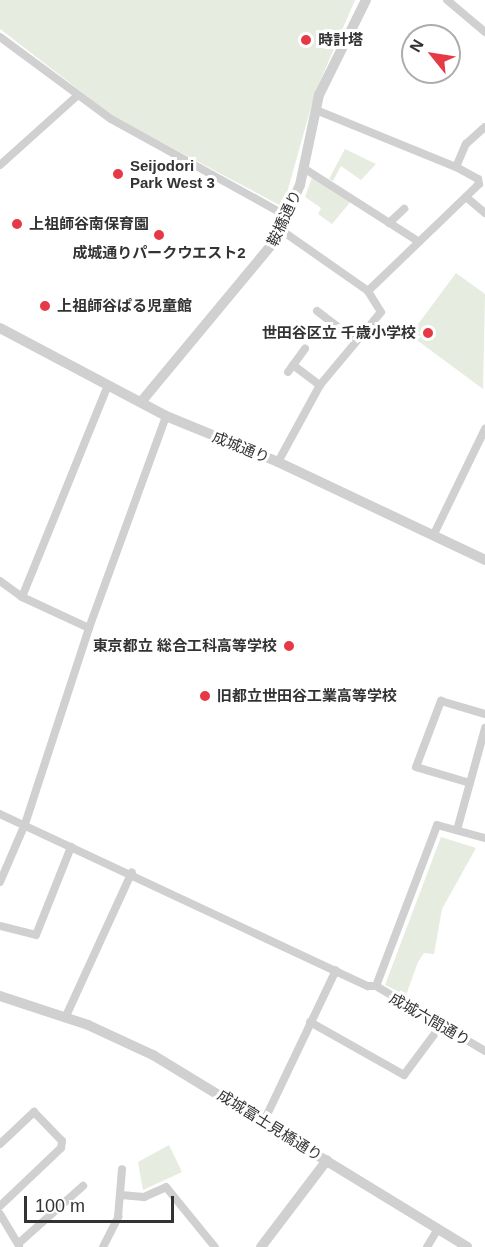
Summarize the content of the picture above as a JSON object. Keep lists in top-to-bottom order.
{
  "streets": {
    "street": [
      "鞍橋通り",
      "成城通り",
      "成城六間通り",
      "成城富士見橋通り"
    ]
  },
  "crossings": [
    ["鞍橋通り", "成城通り"]
  ],
  "places": [
    "時計塔",
    "Seijodori Park West 3",
    "上祖師谷南保育園",
    "成城通りパークウエスト2",
    "上祖師谷ぱる児童館",
    "世田谷区立 千歳小学校",
    "東京都立 総合工科高等学校",
    "旧都立世田谷工業高等学校"
  ],
  "scale_bar": "100 m",
  "north": "top left"
}
